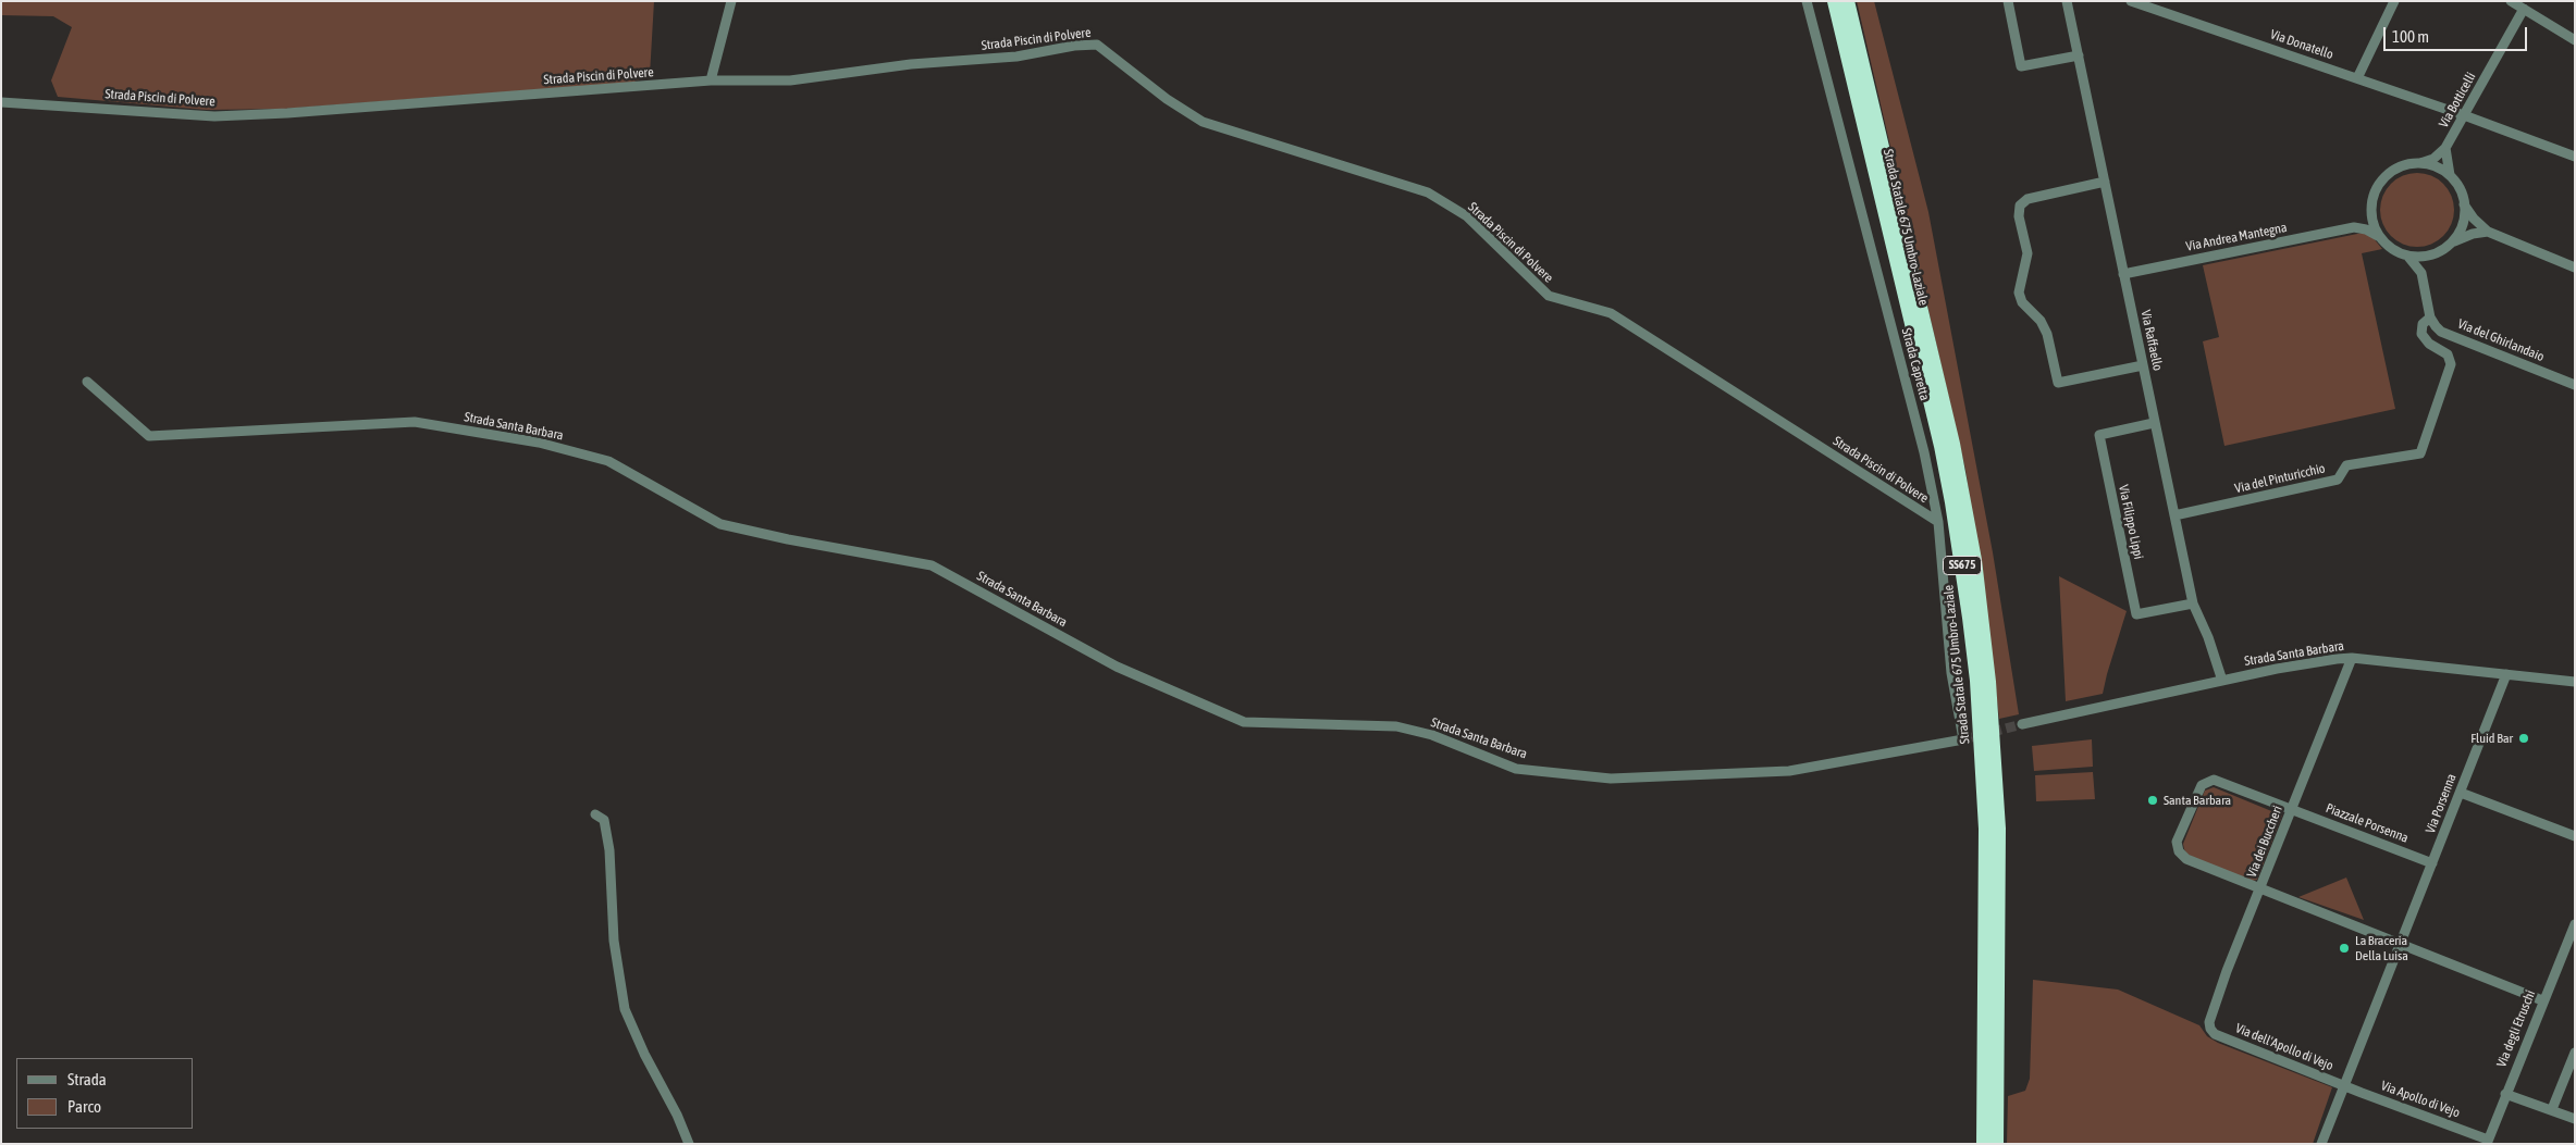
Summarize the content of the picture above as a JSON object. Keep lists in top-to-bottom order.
{
  "streets": {
    "highway": ["Strada Statale 675 Umbro-Laziale", "SS675"],
    "street": [
      "Strada Piscin di Polvere",
      "Via Donatello",
      "Via Botticelli",
      "Via Andrea Mantegna",
      "Via Raffaello",
      "Via del Ghirlandaio",
      "Strada Capretta",
      "Strada Santa Barbara",
      "Via del Pinturicchio",
      "Via Filippo Lippi",
      "Via Porsenna",
      "Piazzale Porsenna",
      "Via dei Buccheri",
      "Via degli Etruschi",
      "Via dell'Apollo di Vejo",
      "Via Apollo di Vejo"
    ]
  },
  "crossings": [
    ["Strada Piscin di Polvere", "Strada Capretta"],
    ["Via Donatello", "Via Botticelli"],
    ["Via Andrea Mantegna", "Via Raffaello"],
    ["Via Raffaello", "Strada Santa Barbara"],
    ["Via Raffaello", "Via del Pinturicchio"],
    ["Via Raffaello", "Via Filippo Lippi"],
    ["Via del Ghirlandaio", "Via del Pinturicchio"],
    ["Strada Capretta", "Strada Santa Barbara"],
    ["Strada Santa Barbara", "Via Porsenna"],
    ["Strada Santa Barbara", "Via dei Buccheri"],
    ["Via Porsenna", "Piazzale Porsenna"],
    ["Via Porsenna", "Via dell'Apollo di Vejo"],
    ["Via Porsenna", "Via Apollo di Vejo"],
    ["Piazzale Porsenna", "Via dei Buccheri"],
    ["Via dei Buccheri", "Via dell'Apollo di Vejo"],
    ["Via degli Etruschi", "Via Apollo di Vejo"],
    ["Via dell'Apollo di Vejo", "Via Apollo di Vejo"]
  ],
  "places": ["Fluid Bar", "Santa Barbara", "La Braceria Della Luisa"],
  "legend": ["Strada", "Parco"],
  "scale_bar": "100 m"
}
